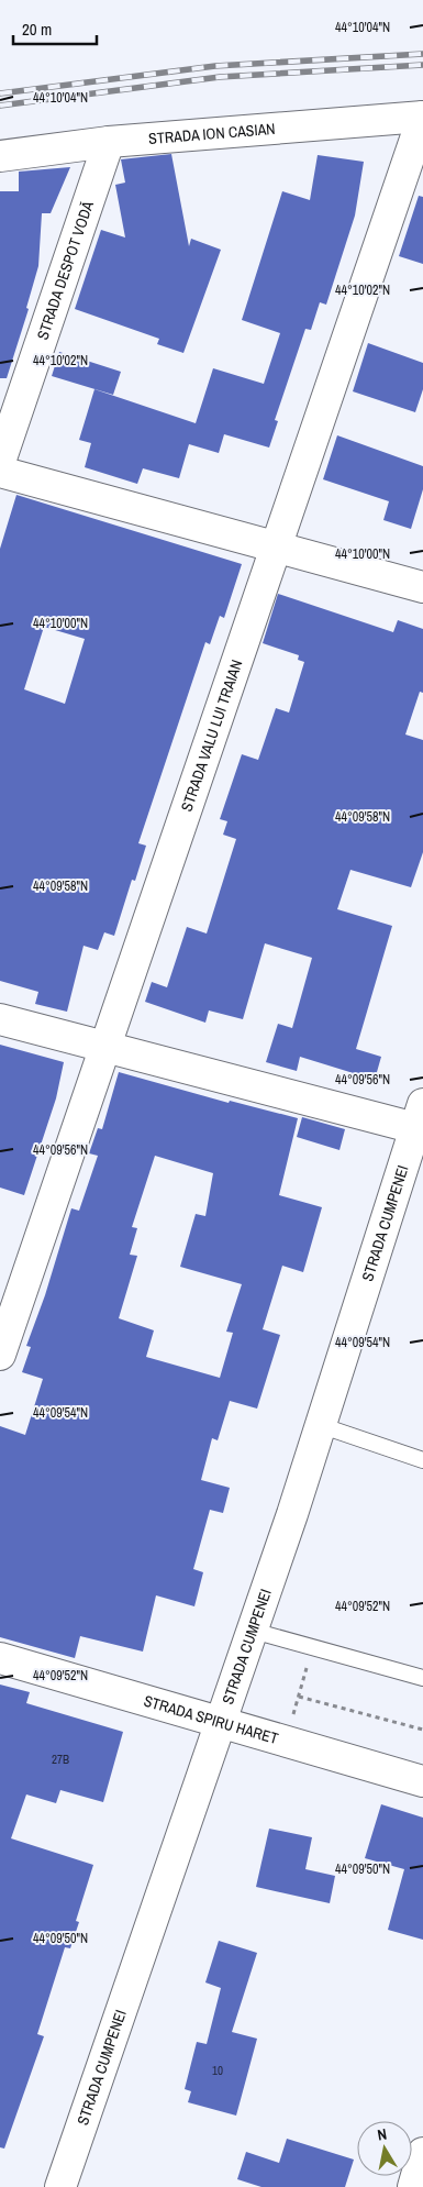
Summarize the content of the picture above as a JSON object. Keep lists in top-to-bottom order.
{
  "streets": {
    "street": [
      "STRADA ION CASIAN",
      "STRADA DESPOT VODĂ",
      "STRADA VALU LUI TRAIAN",
      "STRADA CUMPENEI",
      "STRADA SPIRU HARET"
    ]
  },
  "crossings": [
    ["STRADA ION CASIAN", "STRADA DESPOT VODĂ"],
    ["STRADA ION CASIAN", "STRADA VALU LUI TRAIAN"],
    ["STRADA CUMPENEI", "STRADA SPIRU HARET"]
  ],
  "house_numbers": ["27B", "10"],
  "scale_bar": "20 m",
  "north": "top",
  "coordinates": [
    "44°10'04\"N",
    "44°10'02\"N",
    "44°10'00\"N",
    "44°09'58\"N",
    "44°09'56\"N",
    "44°09'54\"N",
    "44°09'52\"N",
    "44°09'50\"N"
  ]
}
